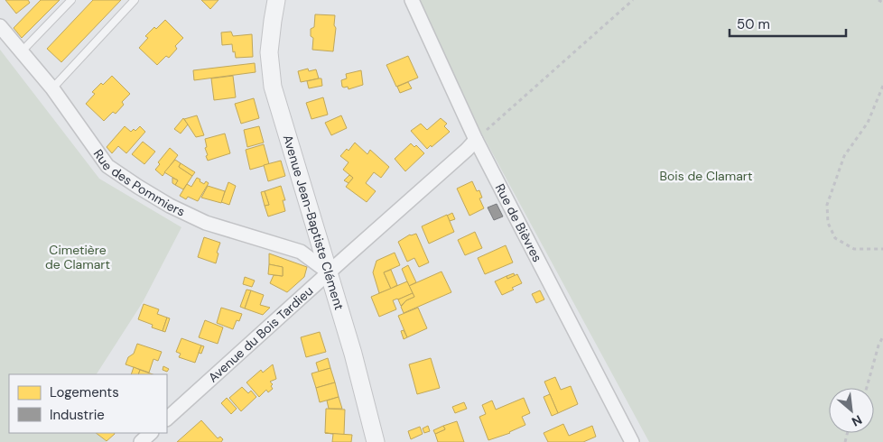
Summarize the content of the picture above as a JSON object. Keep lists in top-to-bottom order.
{
  "streets": {
    "street": [
      "Rue des Pommiers",
      "Avenue Jean-Baptiste Clément",
      "Rue de Bièvres",
      "Avenue du Bois Tardieu"
    ]
  },
  "crossings": [
    ["Rue des Pommiers", "Avenue Jean-Baptiste Clément"],
    ["Rue des Pommiers", "Avenue du Bois Tardieu"],
    ["Avenue Jean-Baptiste Clément", "Avenue du Bois Tardieu"],
    ["Rue de Bièvres", "Avenue du Bois Tardieu"]
  ],
  "parks": ["Bois de Clamart", "Cimetière de Clamart"],
  "legend": ["Logements", "Industrie"],
  "scale_bar": "50 m",
  "north": "bottom right"
}
